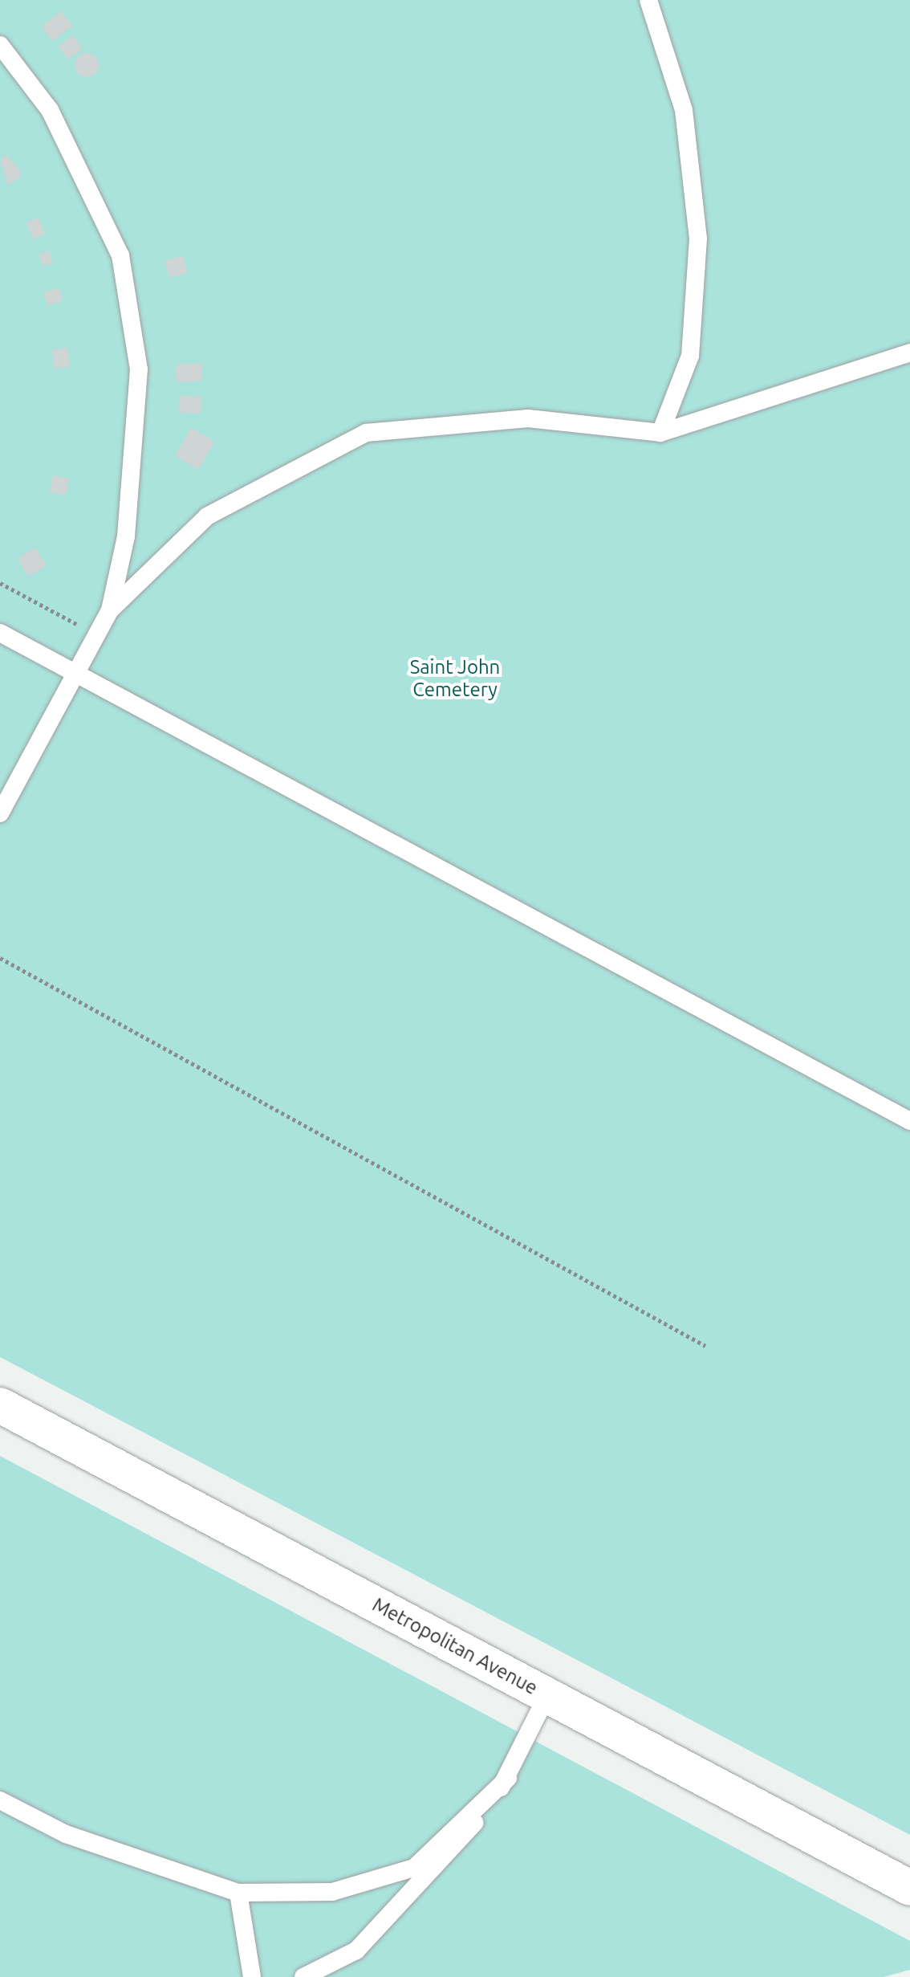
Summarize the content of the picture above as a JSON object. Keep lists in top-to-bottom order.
{
  "streets": {
    "main road": ["Metropolitan Avenue"]
  },
  "parks": ["Saint John Cemetery"]
}
